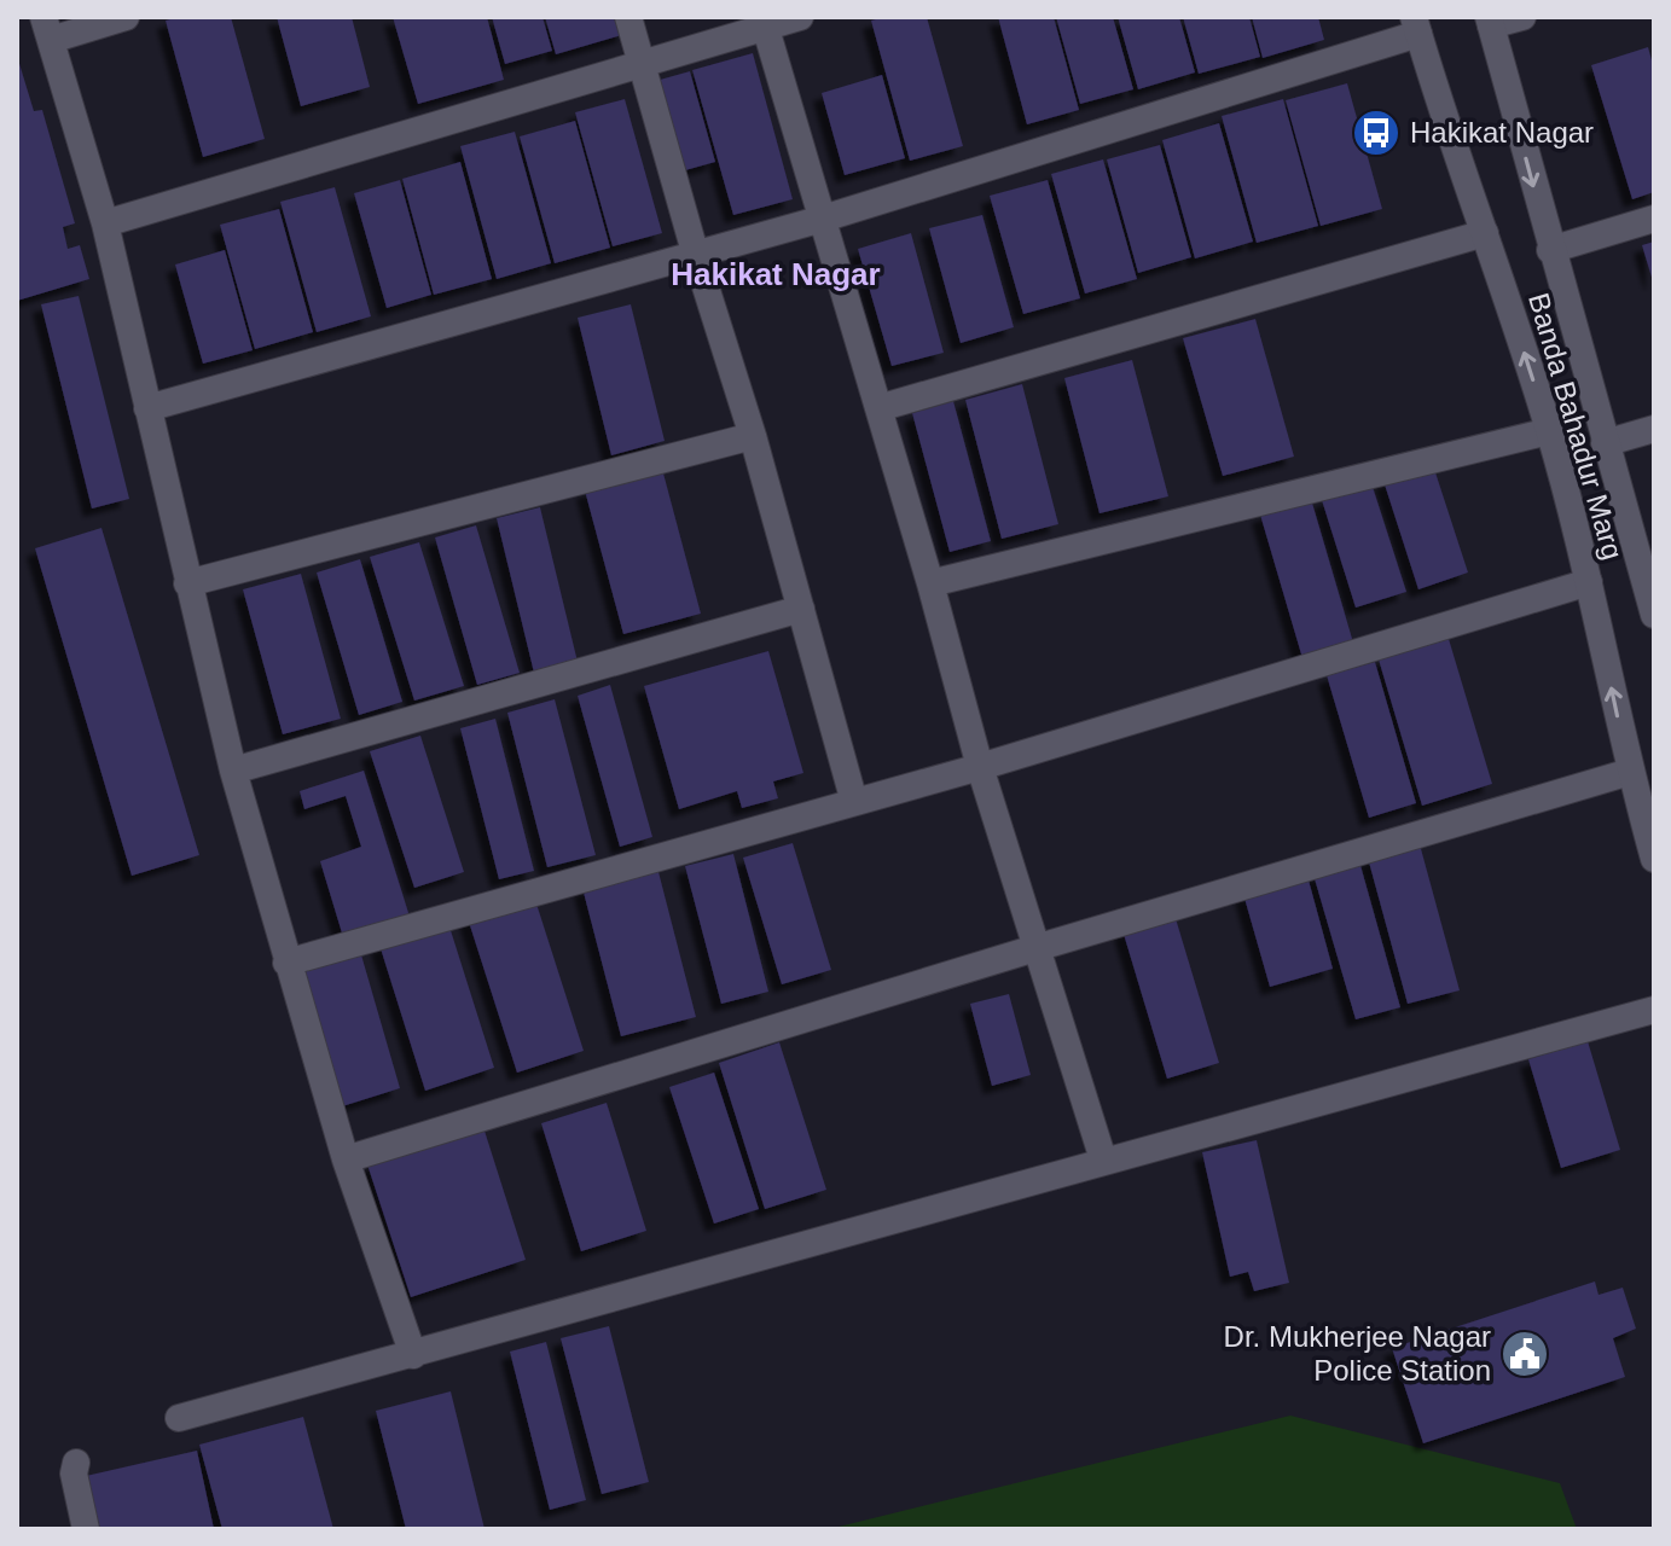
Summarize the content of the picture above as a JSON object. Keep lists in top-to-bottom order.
{
  "streets": {
    "street": ["Banda Bahadur Marg"]
  },
  "districts": ["Hakikat Nagar"],
  "places": {
    "bus stop": ["Hakikat Nagar"],
    "public building": ["Dr. Mukherjee Nagar Police Station"]
  }
}
